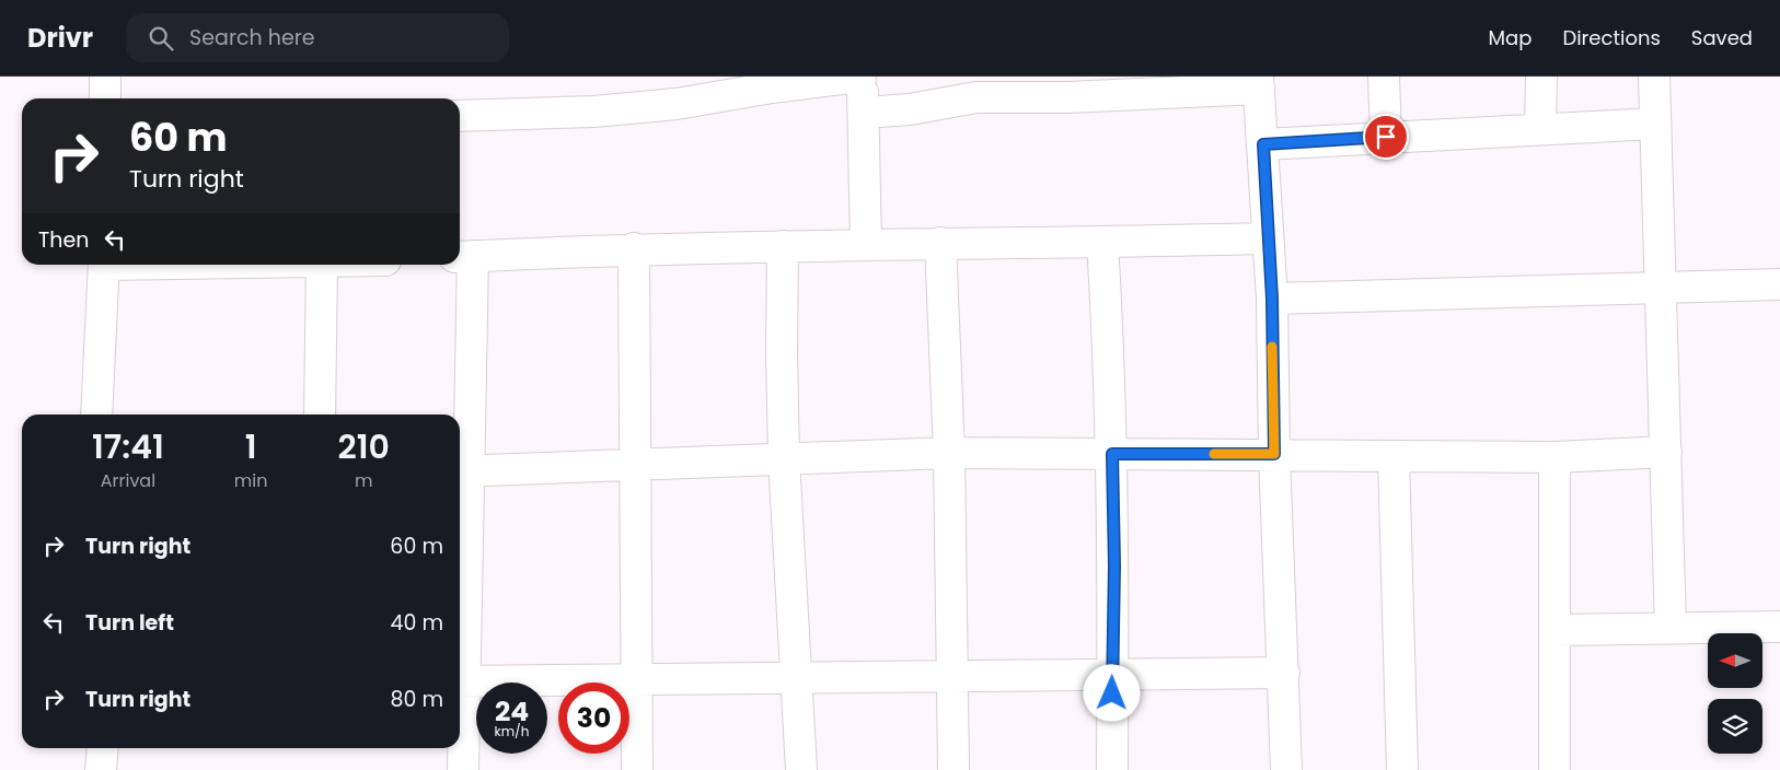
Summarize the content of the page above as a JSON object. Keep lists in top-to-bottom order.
{
  "north": "left",
  "page": {
    "header": "Drivr",
    "search": "Search here",
    "nav": ["Map", "Directions", "Saved"],
    "turn": ["60 m", "Turn right"],
    "then": "Then",
    "eta": [
      "17:41",
      "Arrival",
      "1",
      "min",
      "210",
      "m"
    ],
    "list": [
      {
        "name": "Turn right",
        "value": "60 m"
      },
      {
        "name": "Turn left",
        "value": "40 m"
      },
      {
        "name": "Turn right",
        "value": "80 m"
      }
    ],
    "speed": "24 km/h",
    "limit": "30"
  }
}
